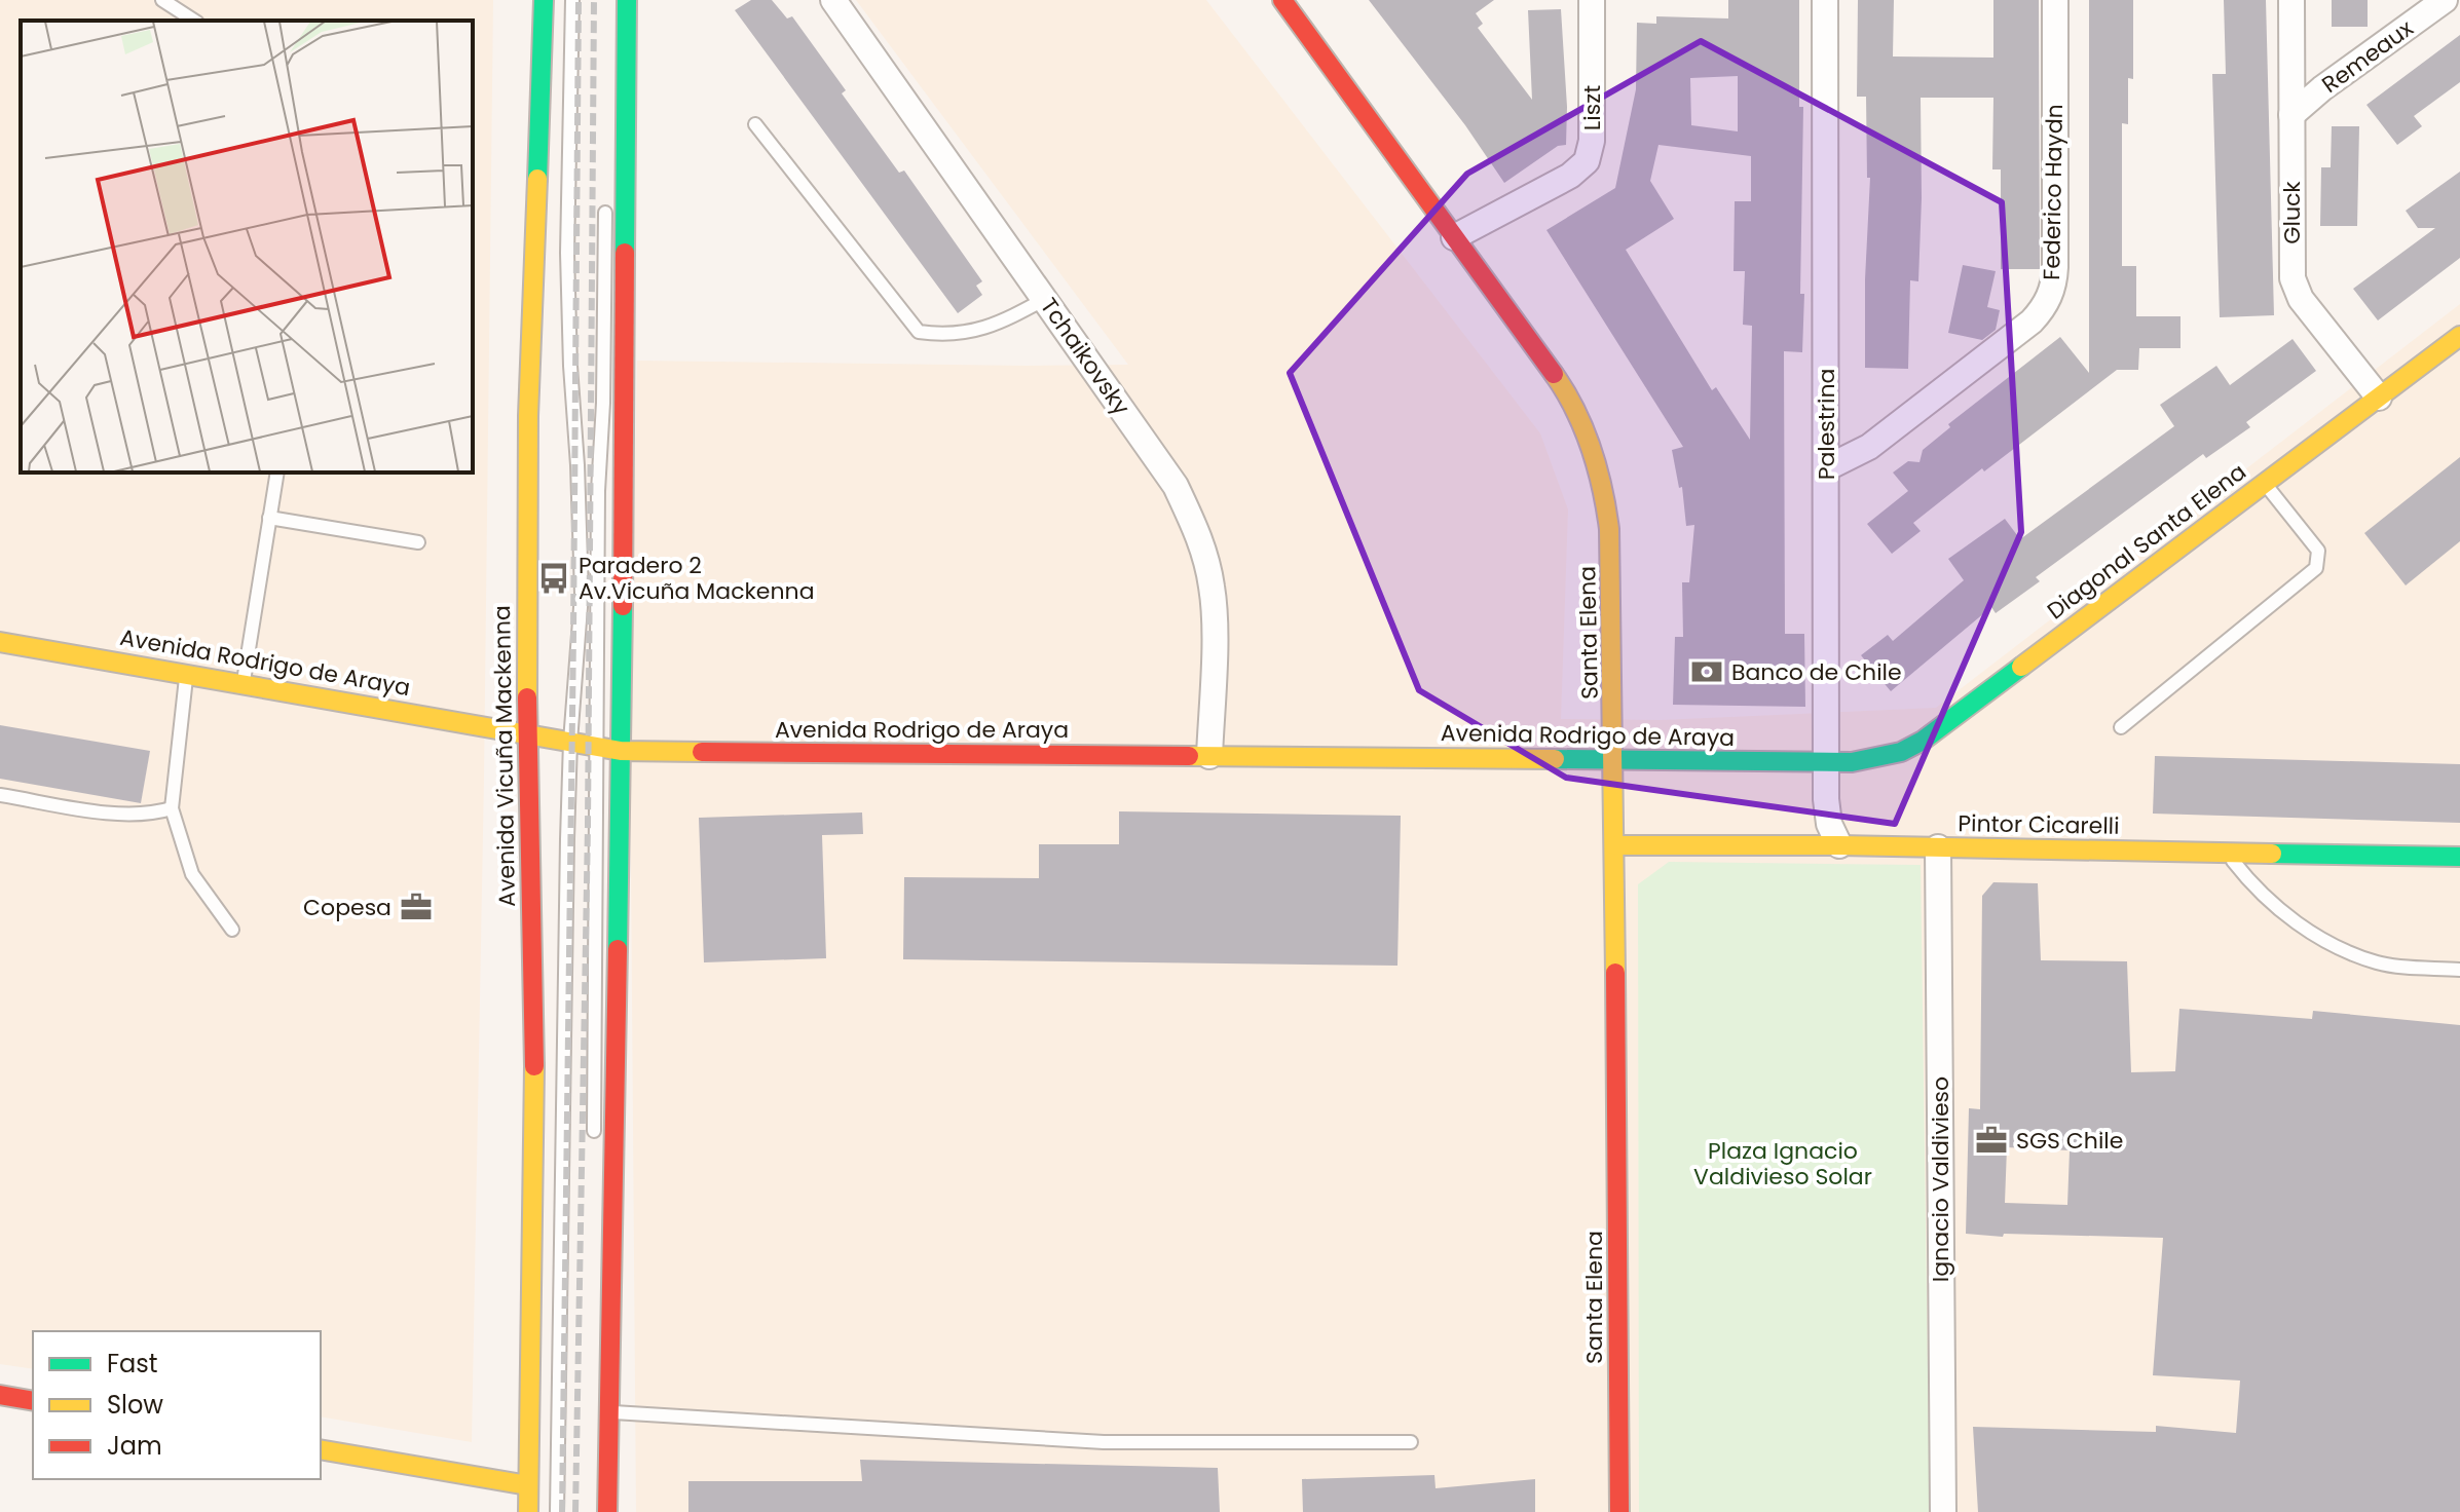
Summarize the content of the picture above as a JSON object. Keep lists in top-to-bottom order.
{
  "streets": {
    "main road": [
      "Diagonal Santa Elena",
      "Santa Elena",
      "Avenida Rodrigo de Araya",
      "Avenida Vicuña Mackenna",
      "Pintor Cicarelli"
    ],
    "street": [
      "Remeaux",
      "Liszt",
      "Federico Haydn",
      "Gluck",
      "Tchaikovsky",
      "Palestrina",
      "Ignacio Valdivieso"
    ]
  },
  "crossings": [
    ["Remeaux", "Gluck"],
    ["Liszt", "Santa Elena"],
    ["Federico Haydn", "Palestrina"],
    ["Gluck", "Diagonal Santa Elena"],
    ["Tchaikovsky", "Avenida Rodrigo de Araya"],
    ["Palestrina", "Avenida Rodrigo de Araya"],
    ["Palestrina", "Pintor Cicarelli"],
    ["Diagonal Santa Elena", "Avenida Rodrigo de Araya"],
    ["Santa Elena", "Avenida Rodrigo de Araya"],
    ["Santa Elena", "Pintor Cicarelli"],
    ["Avenida Rodrigo de Araya", "Avenida Vicuña Mackenna"],
    ["Pintor Cicarelli", "Ignacio Valdivieso"]
  ],
  "parks": ["Plaza Ignacio Valdivieso Solar"],
  "places": {
    "bus stop": ["Paradero 2 Av.Vicuña Mackenna"],
    "bank": ["Banco de Chile"],
    "office": ["Copesa", "SGS Chile"]
  },
  "legend": ["Fast", "Slow", "Jam"]
}
